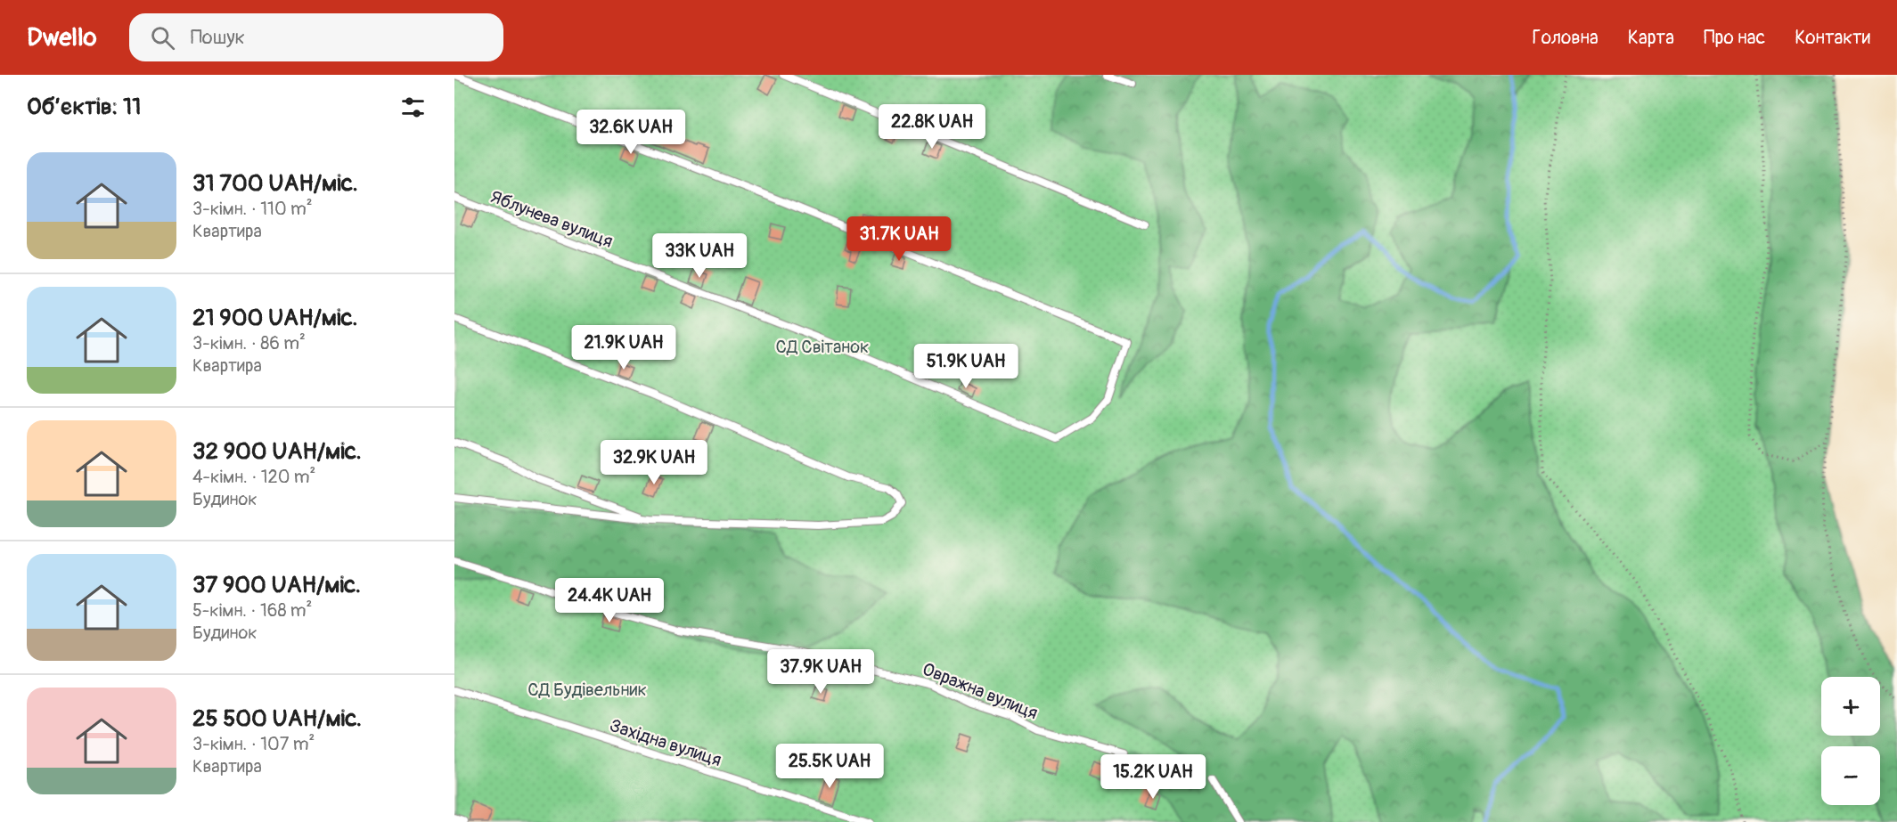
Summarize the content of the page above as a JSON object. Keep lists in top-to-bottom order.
{
  "streets": {
    "lane": ["Яблунева вулиця", "Овражна вулиця", "Західна вулиця"]
  },
  "parks": ["СД Світанок", "СД Будівельник"],
  "page": {
    "header": "Dwello",
    "search": "Пошук",
    "nav": [
      "Головна",
      "Карта",
      "Про нас",
      "Контакти"
    ],
    "heading": "Об’єктів: 11",
    "price": [
      "22.8K UAH",
      "32.6K UAH",
      "31.7K UAH",
      "33K UAH",
      "21.9K UAH",
      "51.9K UAH",
      "32.9K UAH",
      "24.4K UAH",
      "37.9K UAH",
      "25.5K UAH",
      "15.2K UAH"
    ],
    "list": [
      {
        "name": "31 700 UAH/міс.",
        "note": "3-кімн. · 110 m² · Квартира"
      },
      {
        "name": "21 900 UAH/міс.",
        "note": "3-кімн. · 86 m² · Квартира"
      },
      {
        "name": "32 900 UAH/міс.",
        "note": "4-кімн. · 120 m² · Будинок"
      },
      {
        "name": "37 900 UAH/міс.",
        "note": "5-кімн. · 168 m² · Будинок"
      },
      {
        "name": "25 500 UAH/міс.",
        "note": "3-кімн. · 107 m² · Квартира"
      }
    ],
    "map_buttons": ["+", "−"]
  }
}
